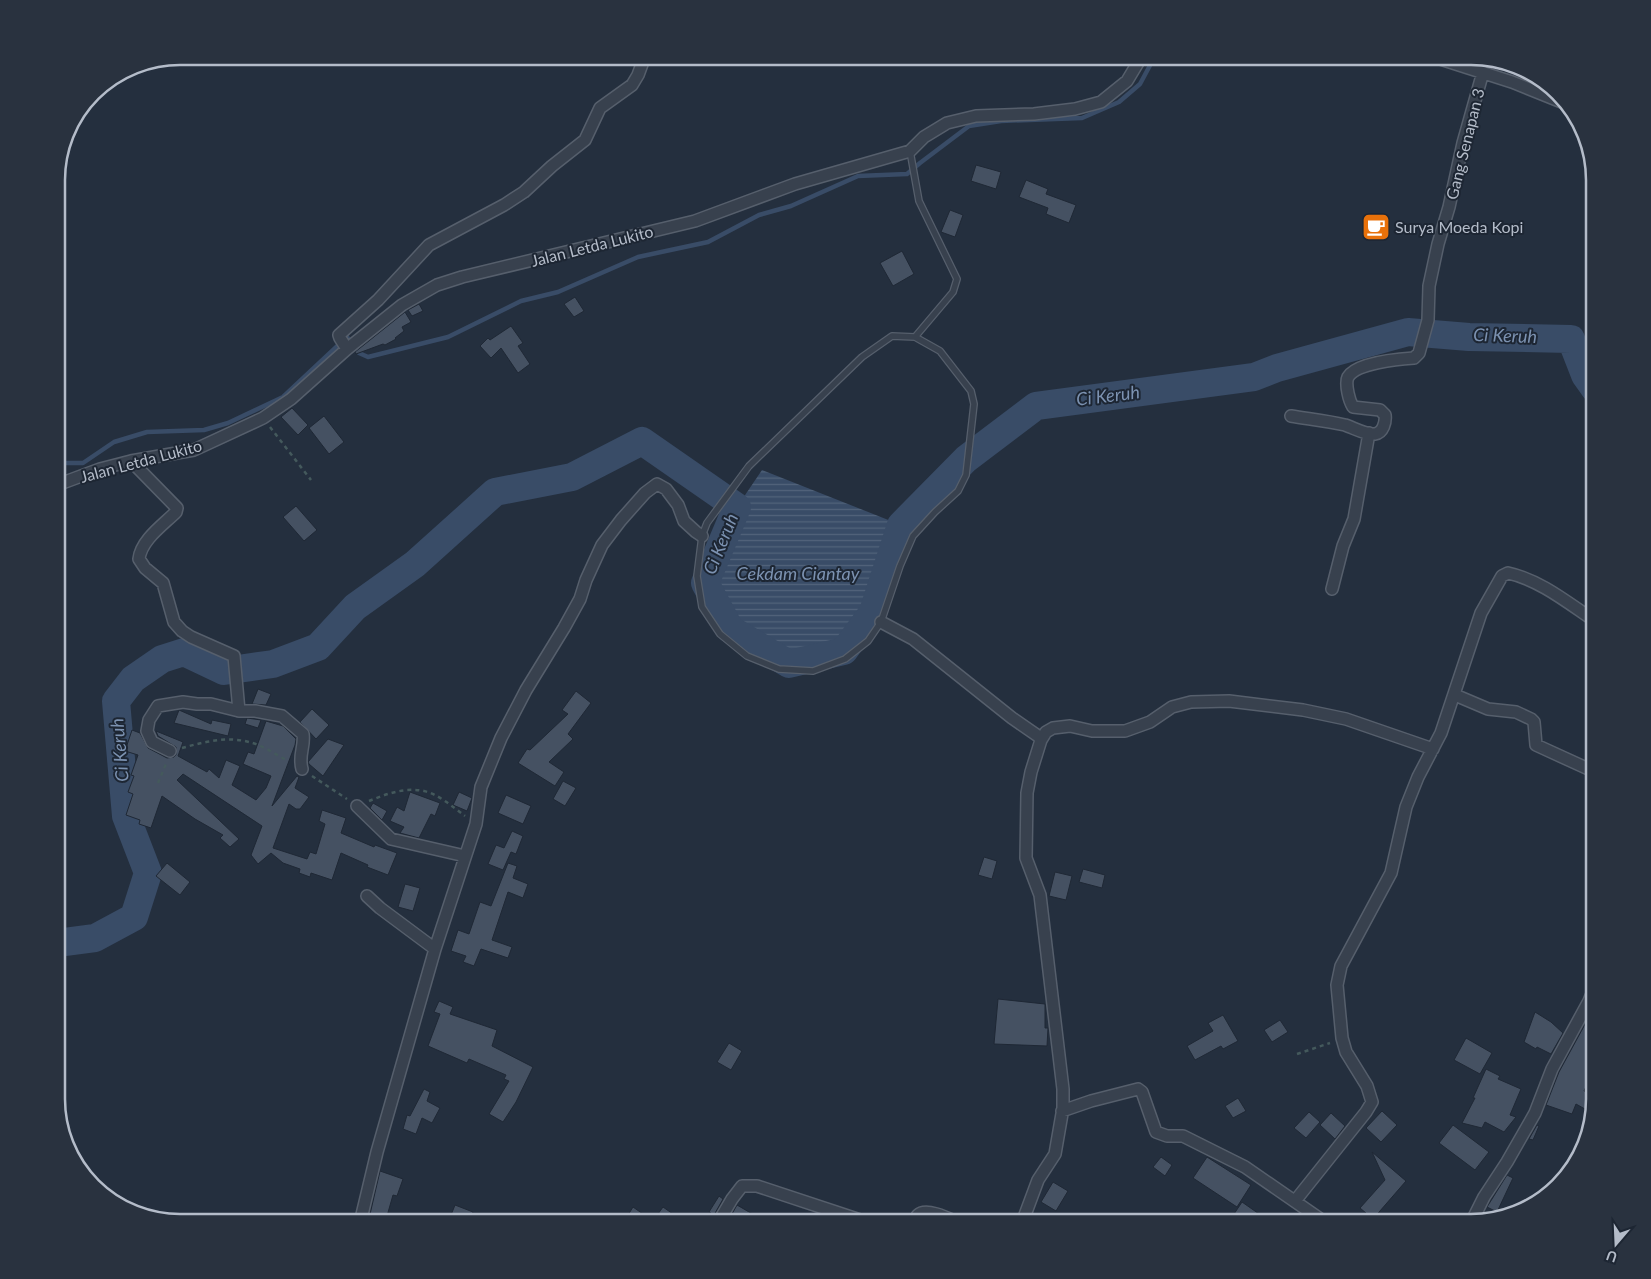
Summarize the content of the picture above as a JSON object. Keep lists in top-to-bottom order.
{
  "streets": {
    "street": ["Gang Senapan 3", "Jalan Letda Lukito"]
  },
  "water": ["Ci Keruh", "Cekdam Ciantay"],
  "places": {
    "cafe": ["Surya Moeda Kopi"]
  },
  "north": "bottom"
}
